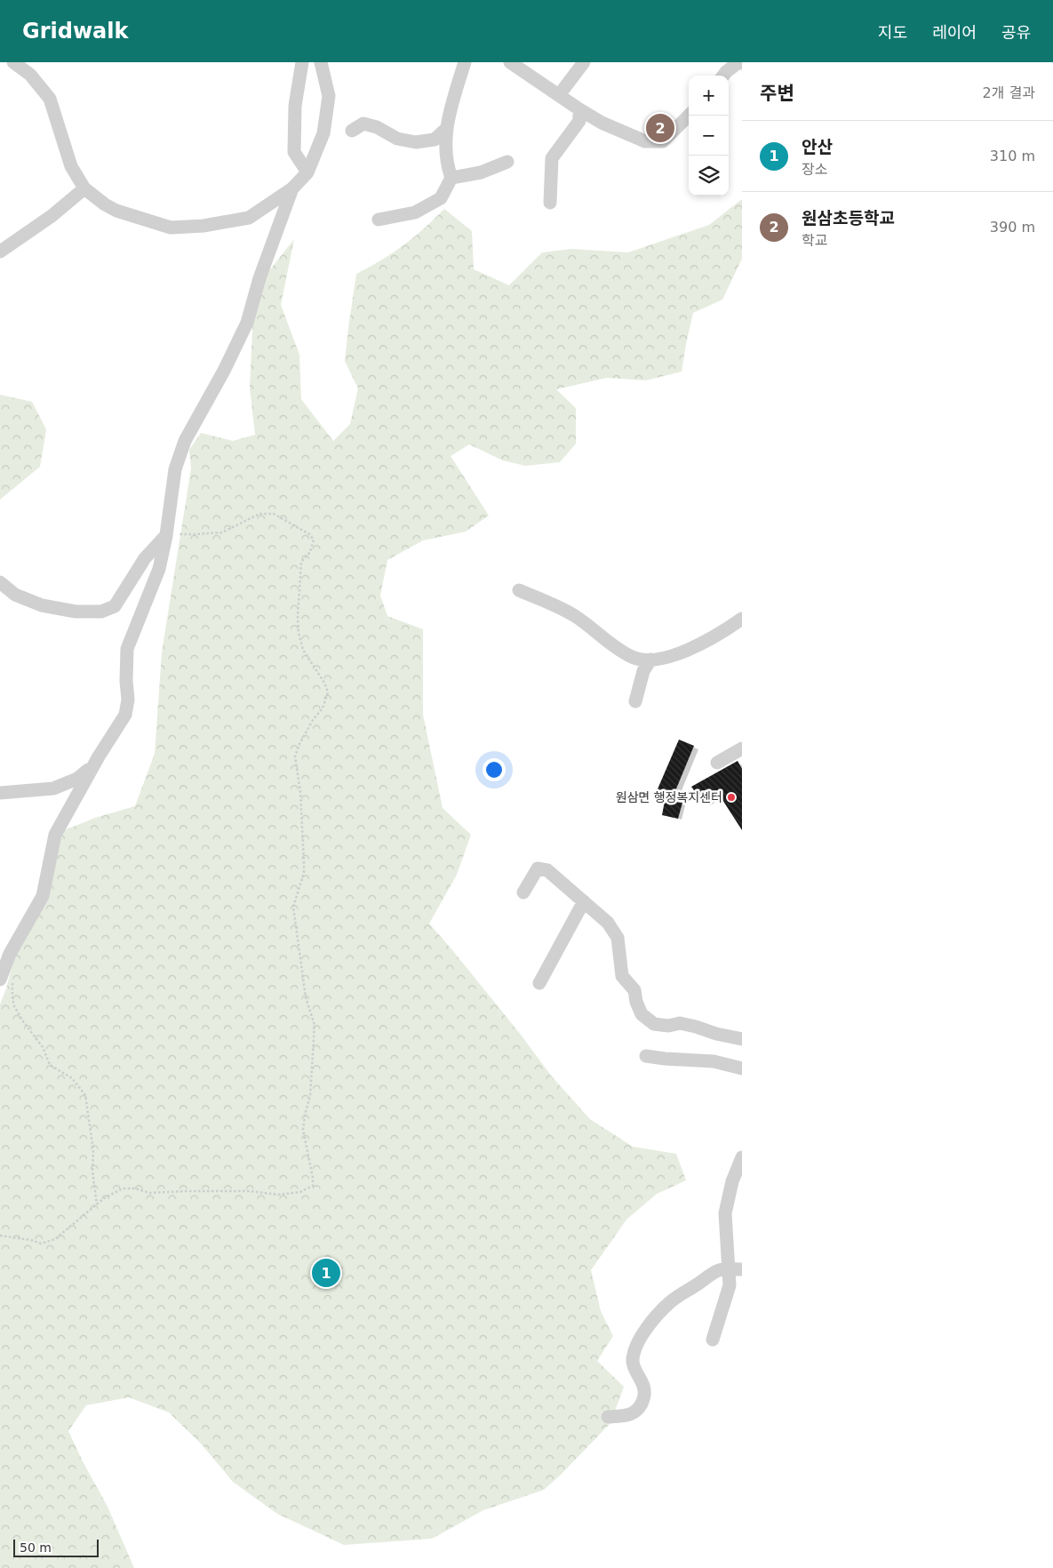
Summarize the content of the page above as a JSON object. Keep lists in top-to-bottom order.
{
  "places": ["원삼면 행정복지센터"],
  "scale_bar": "50 m",
  "page": {
    "header": "Gridwalk",
    "nav": ["지도", "레이어", "공유"],
    "heading": ["주변", "2개 결과"],
    "map_buttons": ["+", "−"],
    "pins": ["2", "1"],
    "list": [
      {
        "mark": "1",
        "name": "안산",
        "note": "장소",
        "value": "310 m"
      },
      {
        "mark": "2",
        "name": "원삼초등학교",
        "note": "학교",
        "value": "390 m"
      }
    ],
    "scale": "50 m"
  }
}
